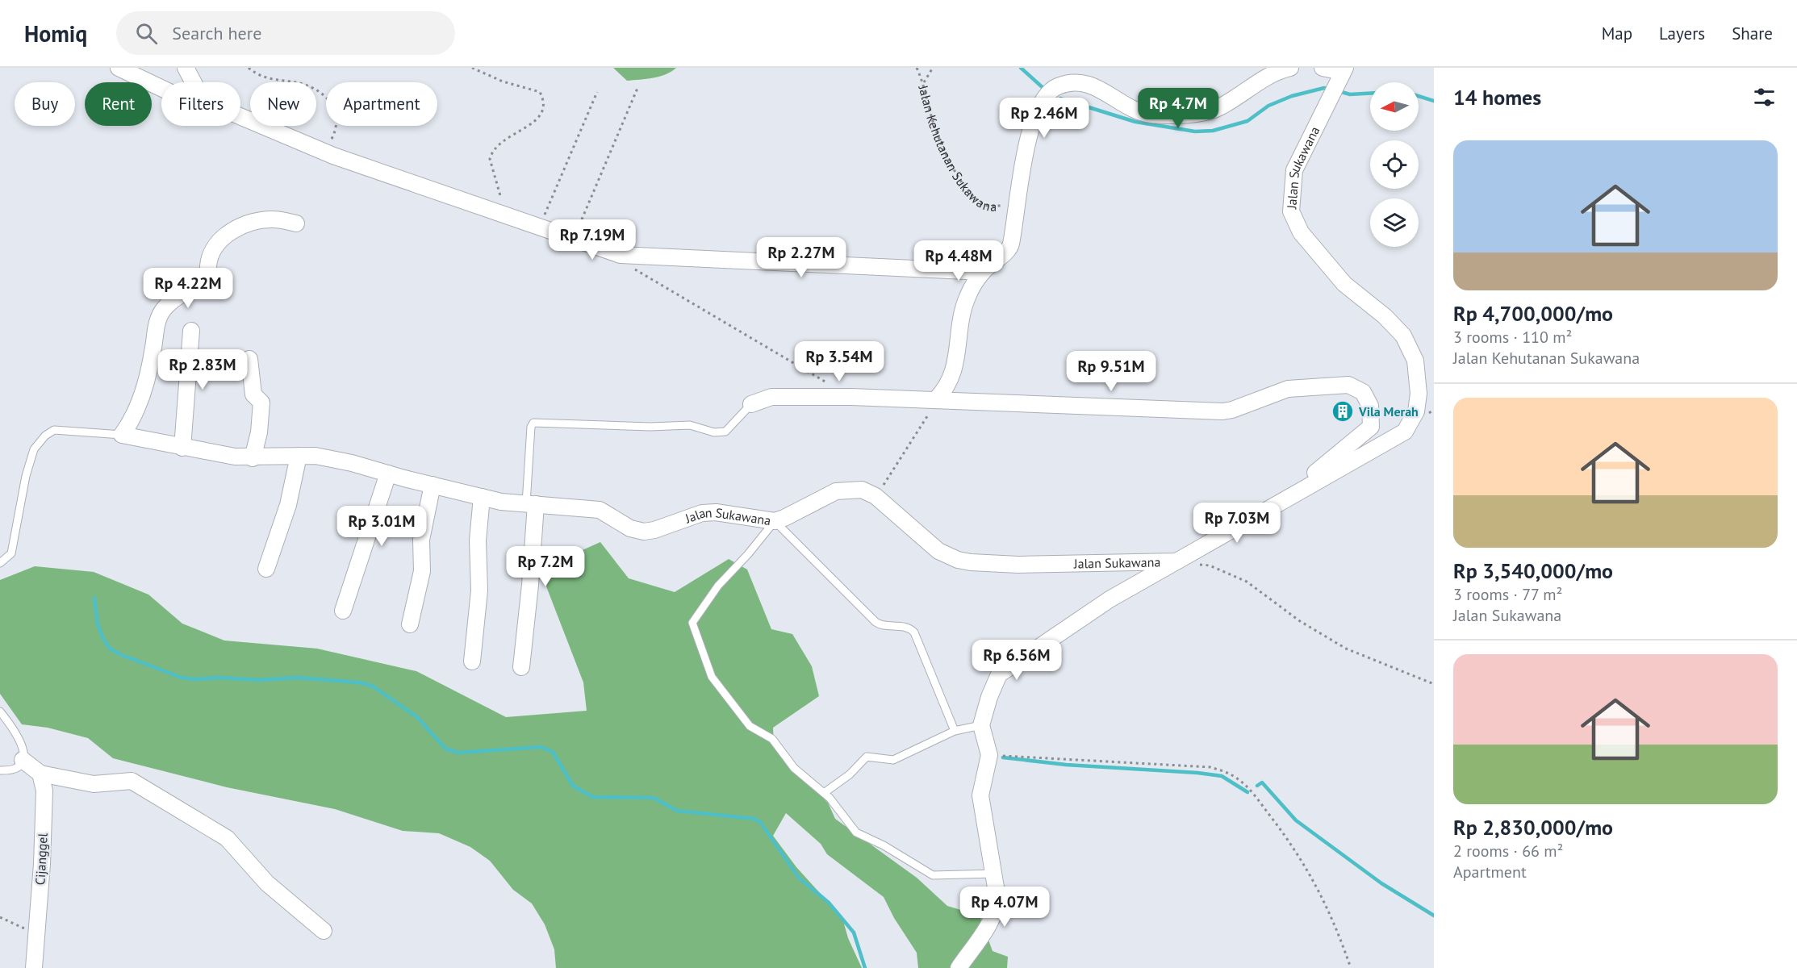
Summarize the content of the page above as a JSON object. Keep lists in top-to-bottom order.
{
  "streets": {
    "street": ["Jalan Kehutanan Sukawana", "Jalan Sukawana", "Cijanggel"]
  },
  "places": {
    "building": ["Vila Merah"]
  },
  "north": "left",
  "page": {
    "header": "Homiq",
    "search": "Search here",
    "nav": ["Map", "Layers", "Share"],
    "heading": "14 homes",
    "chip": [
      "Buy",
      "Rent",
      "Filters",
      "New",
      "Apartment"
    ],
    "price": [
      "Rp 4.7M",
      "Rp 2.46M",
      "Rp 7.19M",
      "Rp 2.27M",
      "Rp 4.48M",
      "Rp 4.22M",
      "Rp 3.54M",
      "Rp 2.83M",
      "Rp 9.51M",
      "Rp 7.03M",
      "Rp 3.01M",
      "Rp 7.2M",
      "Rp 6.56M",
      "Rp 4.07M"
    ],
    "list": [
      {
        "name": "Rp 4,700,000/mo",
        "note": "3 rooms · 110 m² · Jalan Kehutanan Sukawana"
      },
      {
        "name": "Rp 3,540,000/mo",
        "note": "3 rooms · 77 m² · Jalan Sukawana"
      },
      {
        "name": "Rp 2,830,000/mo",
        "note": "2 rooms · 66 m² · Apartment"
      }
    ]
  }
}
